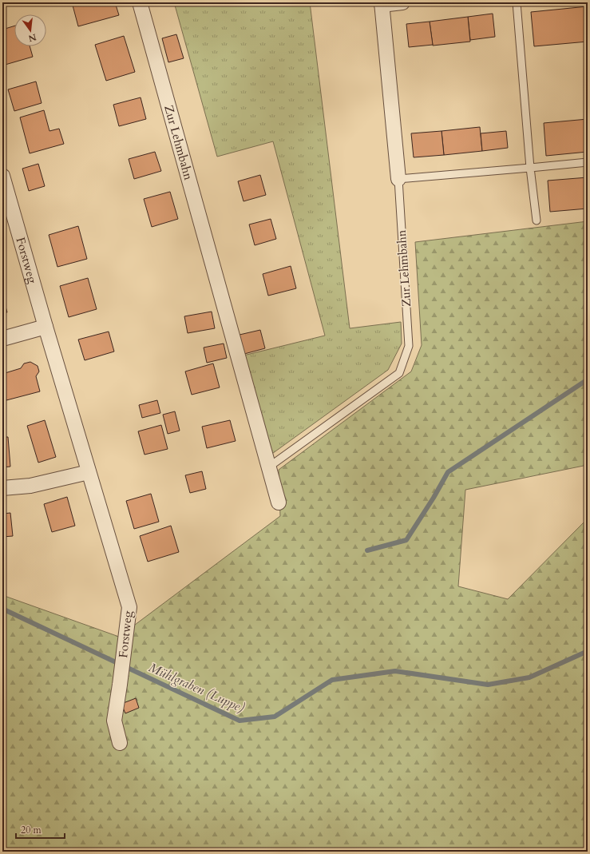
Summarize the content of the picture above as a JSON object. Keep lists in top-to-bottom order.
{
  "streets": {
    "street": ["Zur Lehmbahn", "Forstweg"]
  },
  "water": ["Mühlgraben (Luppe)"],
  "scale_bar": "20 m",
  "north": "bottom"
}
